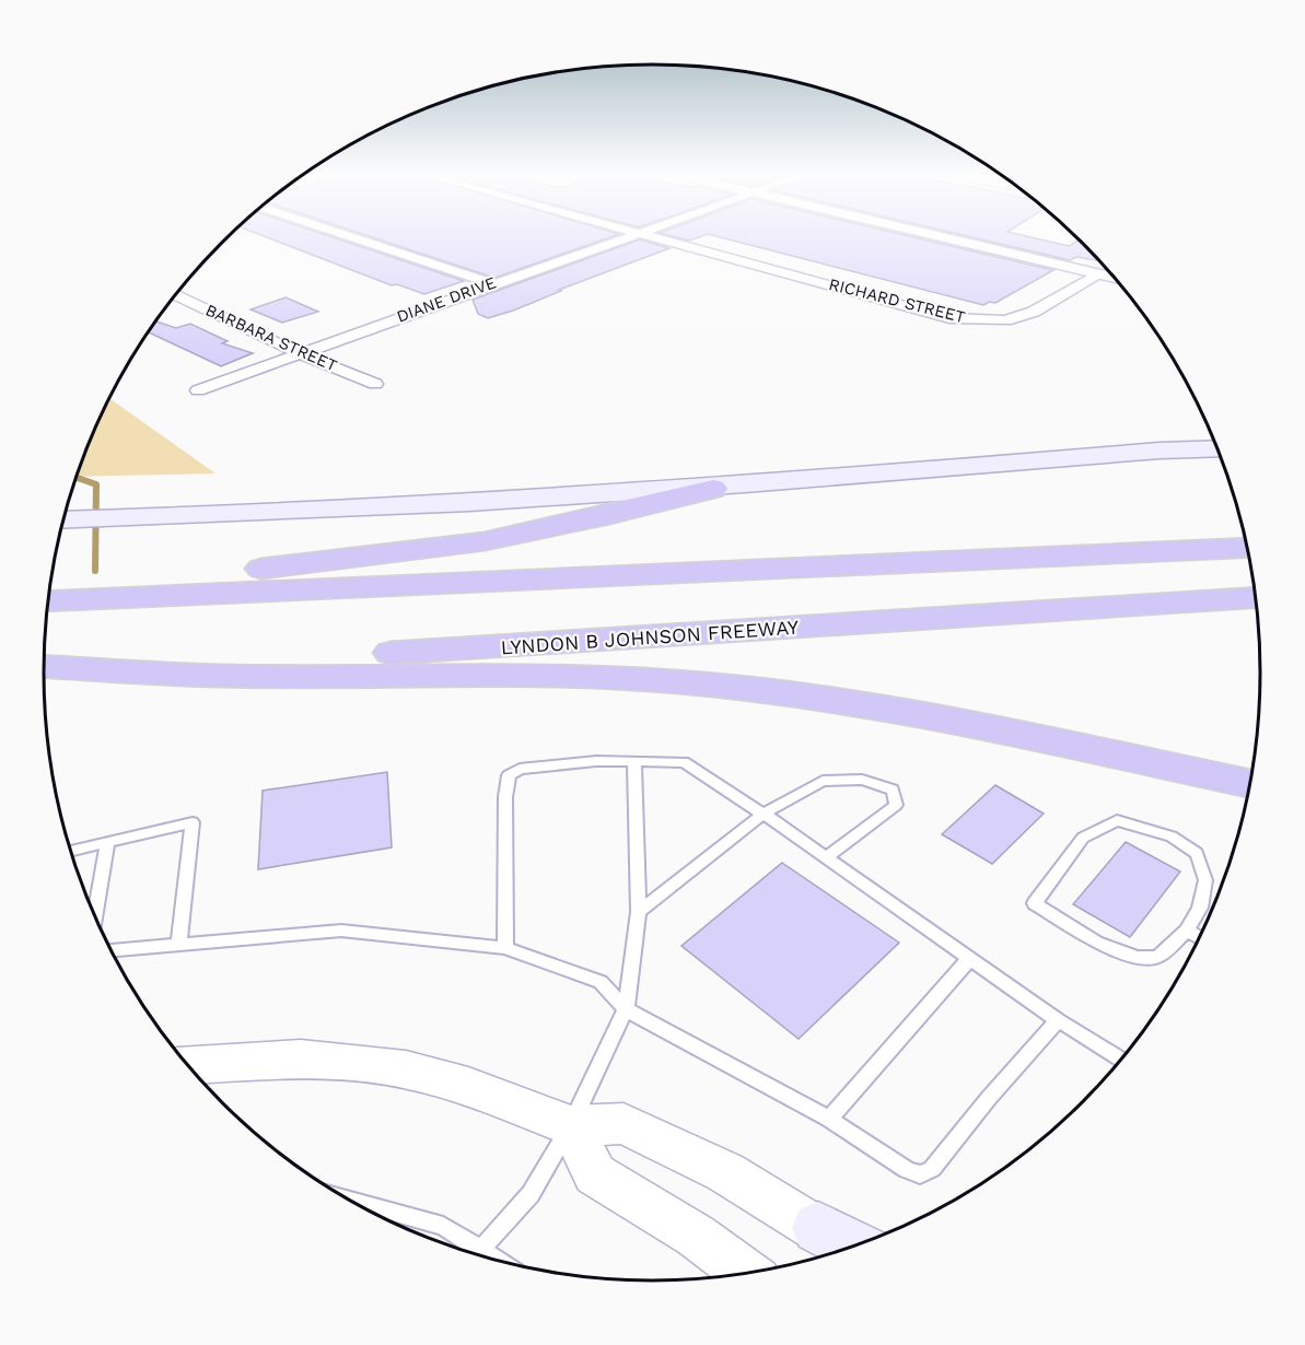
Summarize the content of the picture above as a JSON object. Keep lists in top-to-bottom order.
{
  "streets": {
    "highway": ["LYNDON B JOHNSON FREEWAY"],
    "street": ["DIANE DRIVE", "RICHARD STREET", "BARBARA STREET"]
  },
  "crossings": [
    ["DIANE DRIVE", "BARBARA STREET"]
  ]
}
